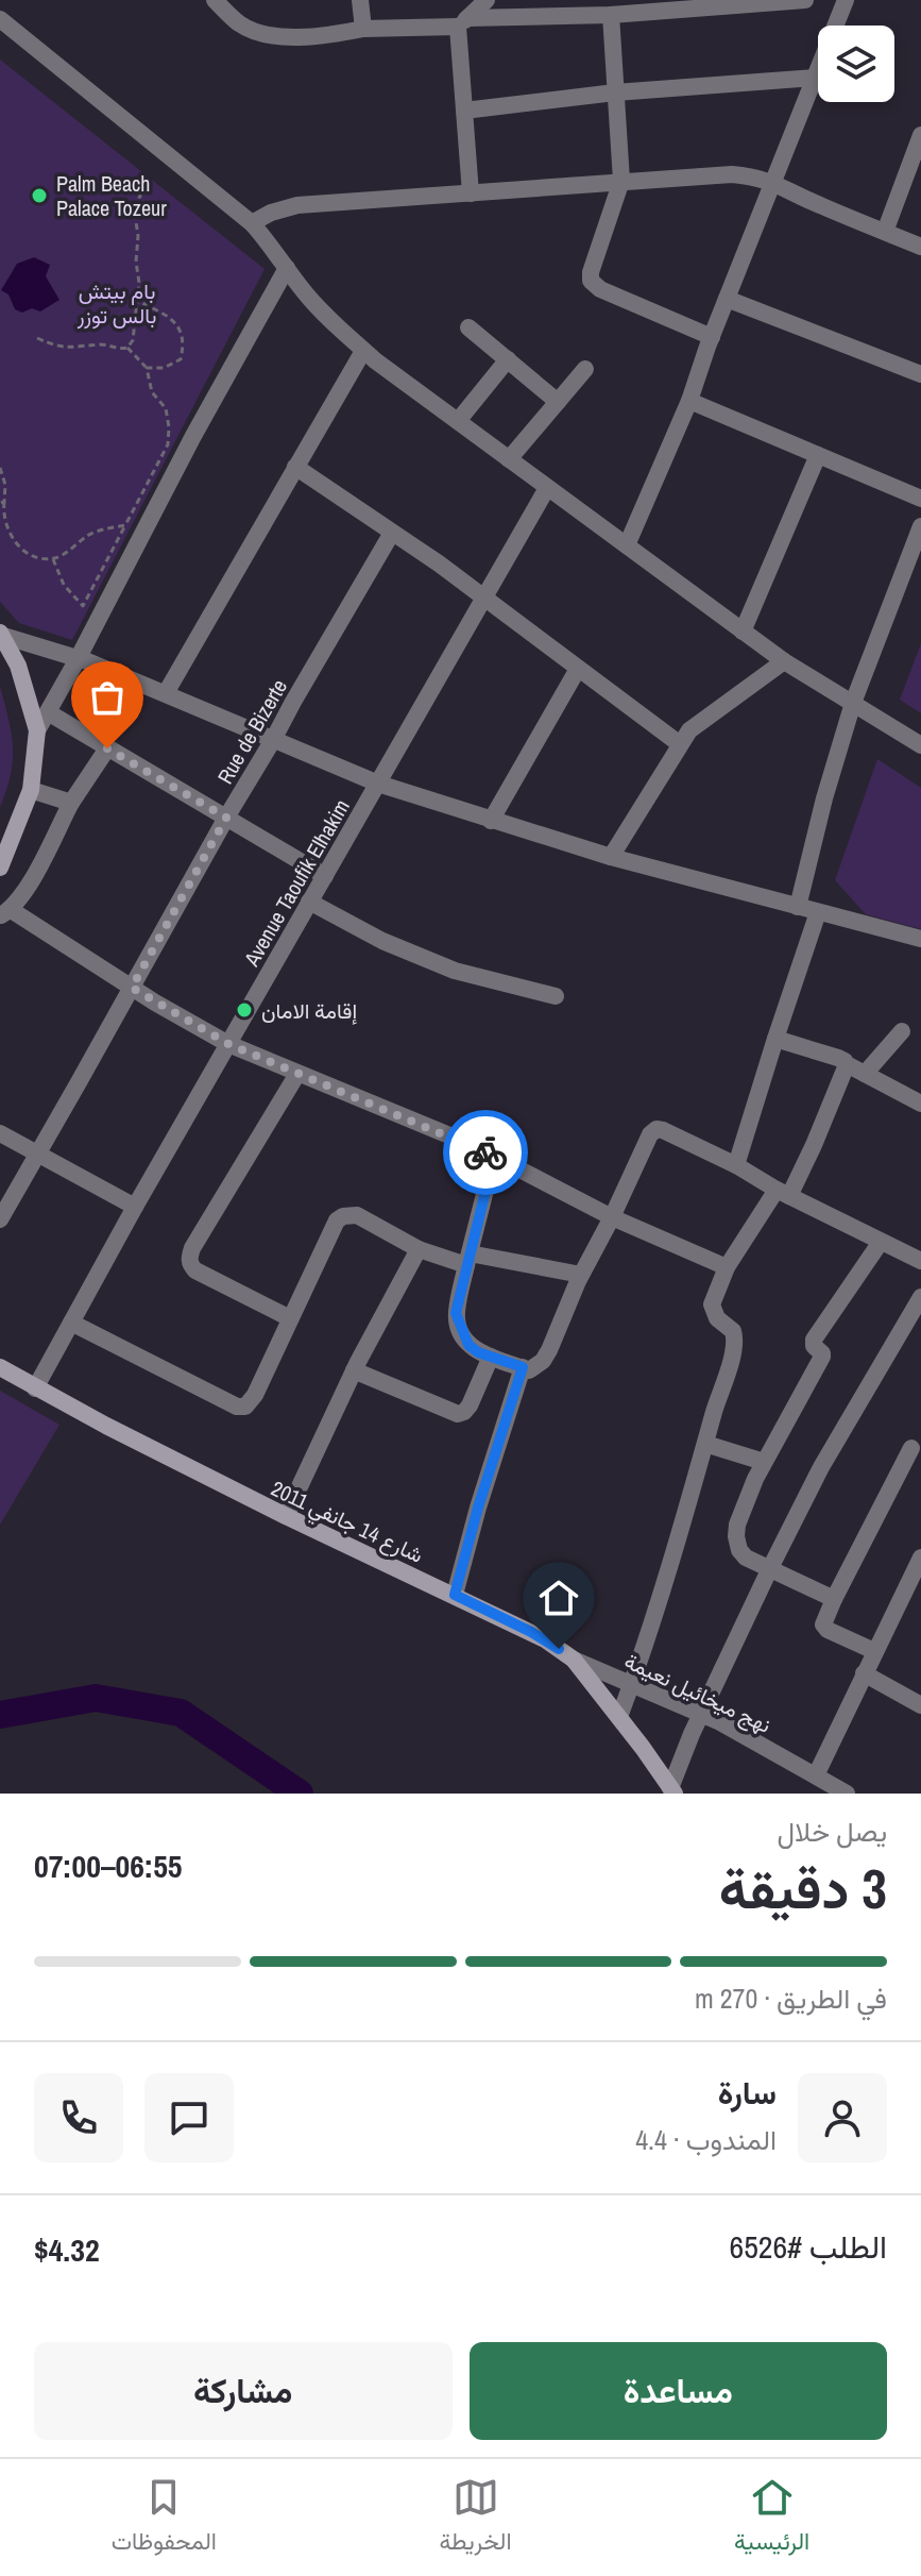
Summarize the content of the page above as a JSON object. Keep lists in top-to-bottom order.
{
  "streets": {
    "main road": ["شارع 14 جانفي 2011"],
    "street": ["Rue de Bizerte", "Avenue Taoufik Elhakim", "نهج ميخائيل نعيمة"]
  },
  "crossings": [
    ["Avenue Taoufik Elhakim", "شارع 14 جانفي 2011"],
    ["شارع 14 جانفي 2011", "نهج ميخائيل نعيمة"]
  ],
  "parks": ["بام بيتش بالس توزر"],
  "places": ["Palm Beach Palace Tozeur", "إقامة الامان"],
  "page": {
    "heading": ["3 دقيقة", "يصل خلال", "06:55–07:00"],
    "panel": [
      "سارة",
      "المندوب · 4.4",
      "الطلب #6526",
      "$4.32"
    ],
    "bar": "في الطريق · 270 m",
    "buttons": ["مساعدة", "مشاركة"],
    "tabs": ["الرئيسية", "الخريطة", "المحفوظات"]
  }
}
